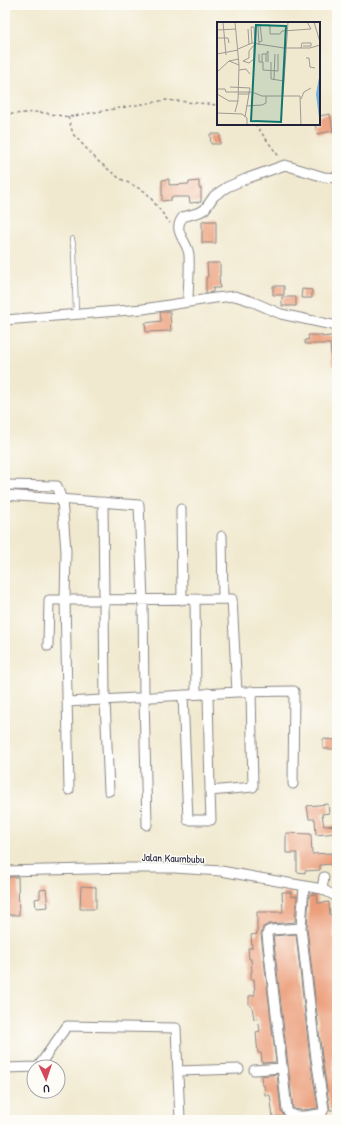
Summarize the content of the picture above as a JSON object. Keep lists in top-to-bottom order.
{
  "streets": {
    "street": ["Jalan Kaumbubu"]
  },
  "north": "bottom"
}
